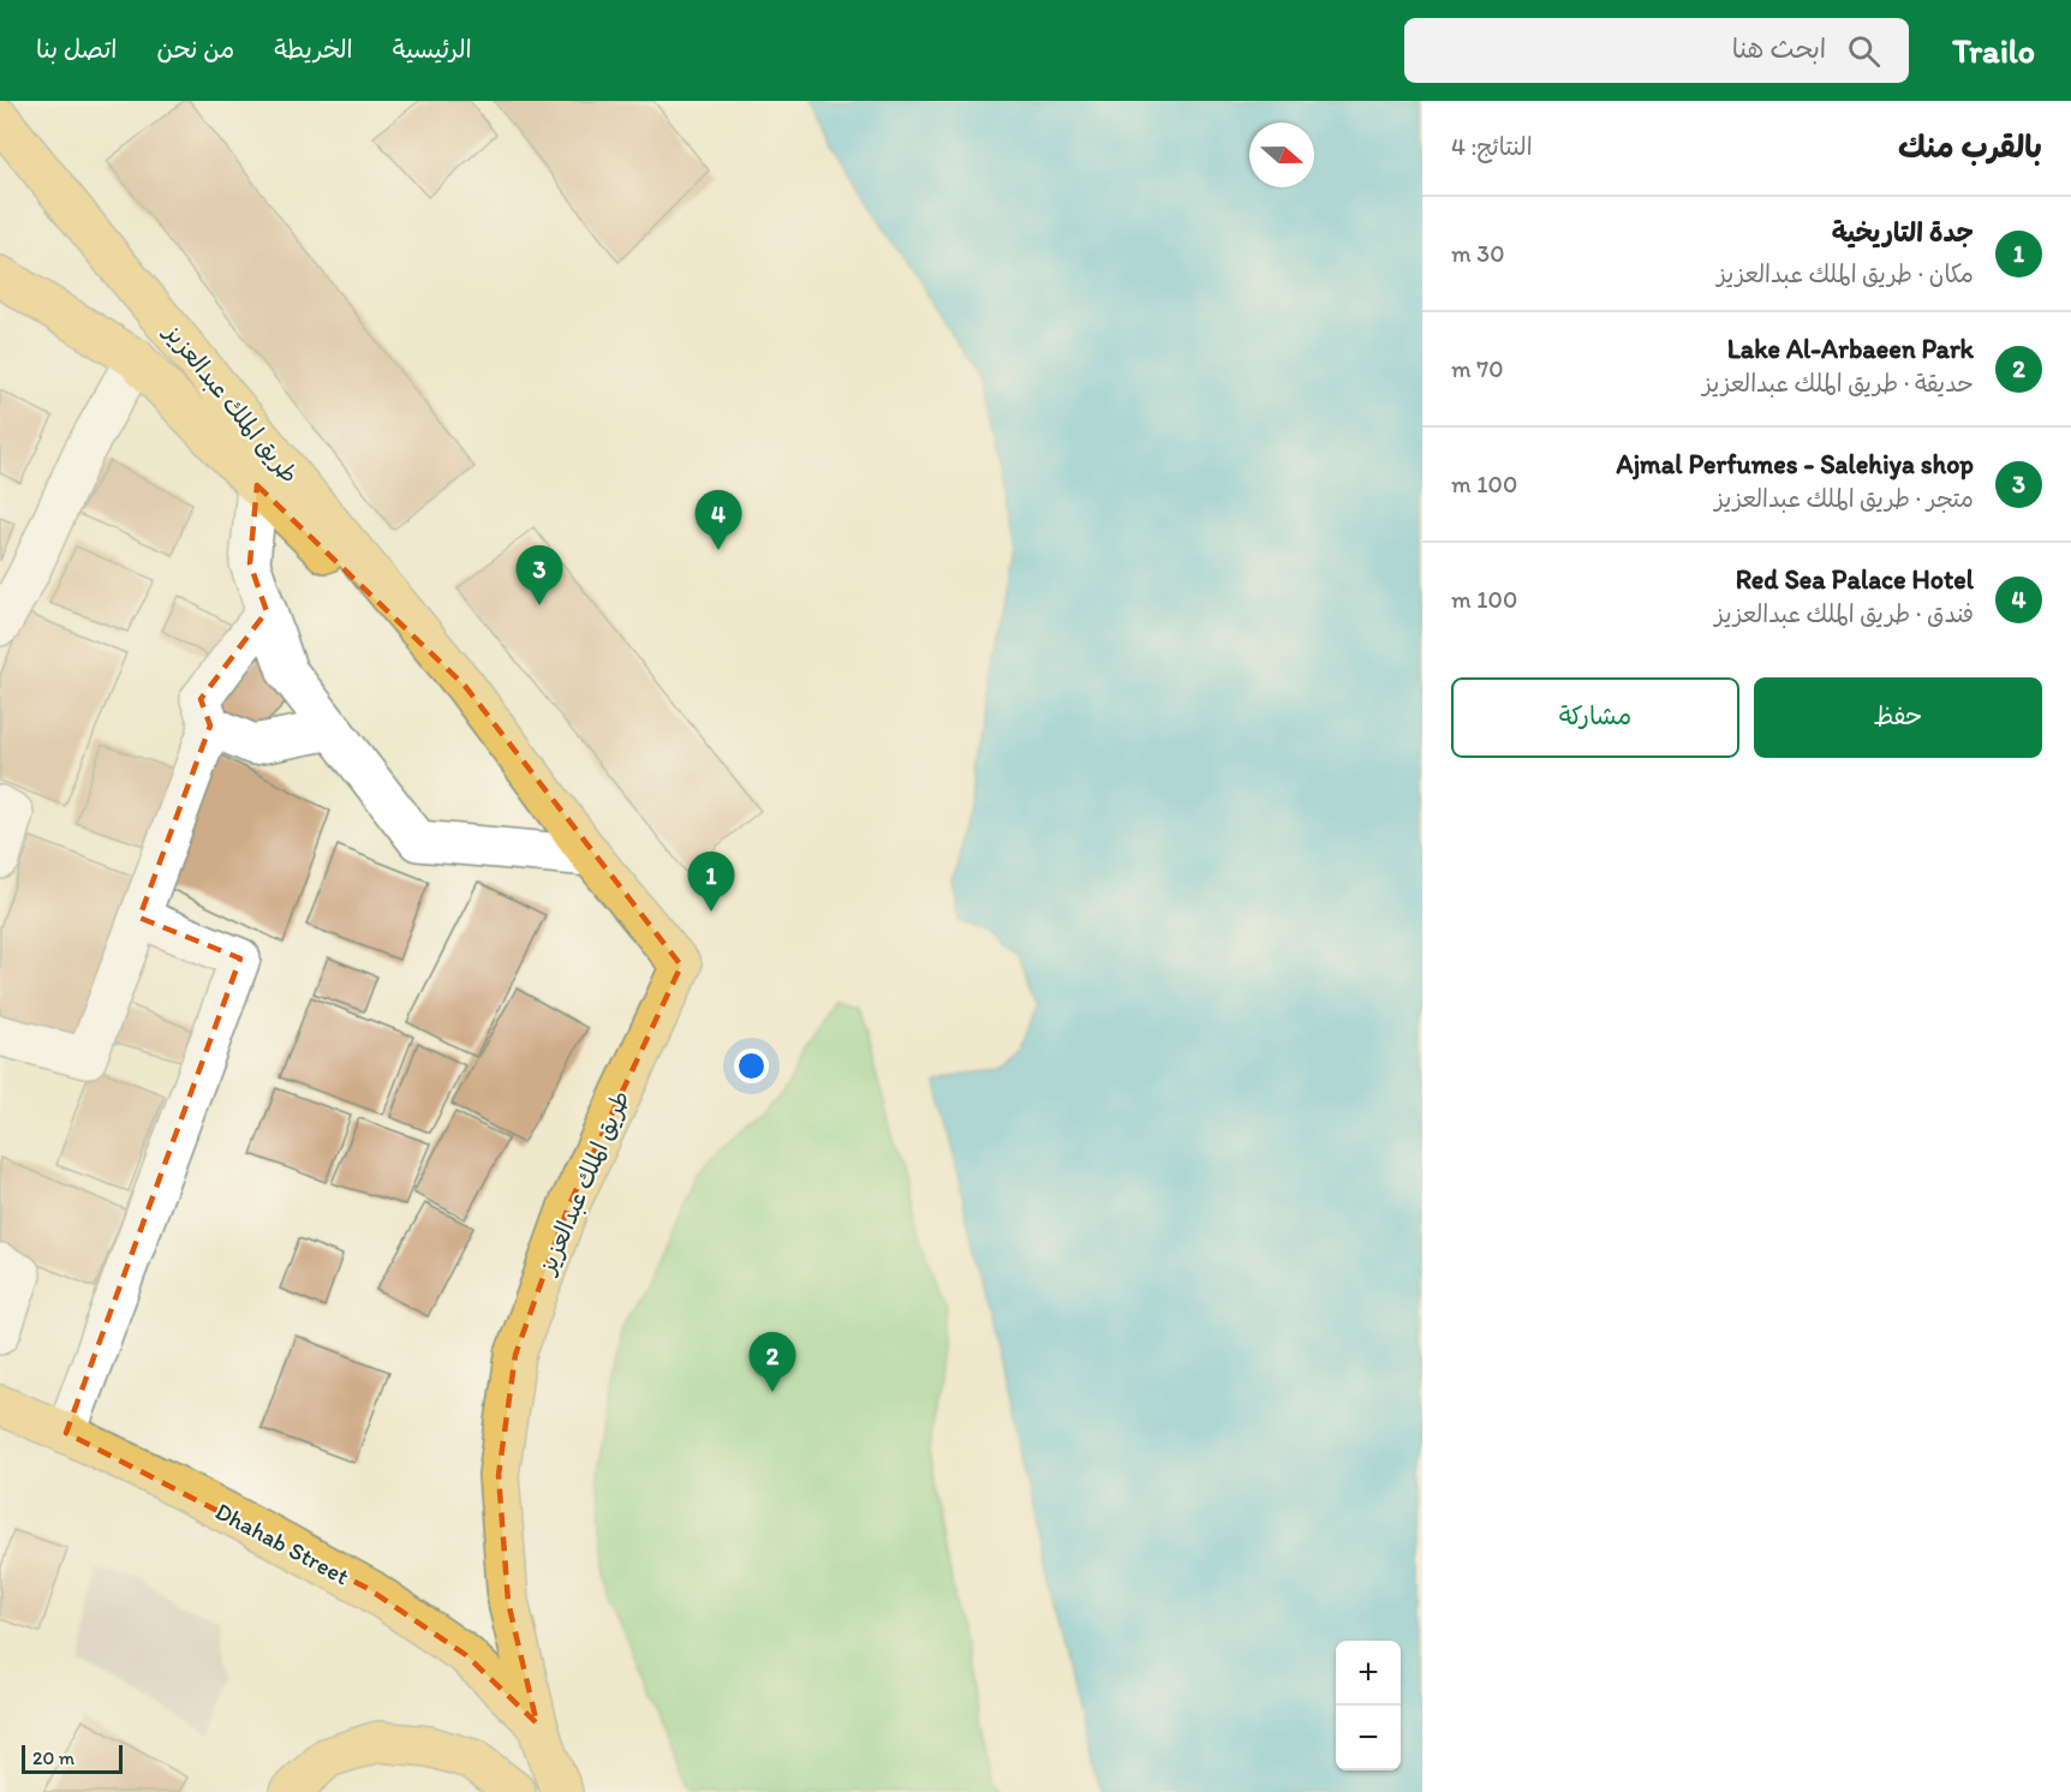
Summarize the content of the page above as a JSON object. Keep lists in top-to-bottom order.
{
  "streets": {
    "main road": ["طريق الملك عبدالعزيز", "Dhahab Street"]
  },
  "crossings": [
    ["طريق الملك عبدالعزيز", "Dhahab Street"]
  ],
  "scale_bar": "20 m",
  "north": "right",
  "page": {
    "header": "Trailo",
    "search": "ابحث هنا",
    "nav": [
      "الرئيسية",
      "الخريطة",
      "من نحن",
      "اتصل بنا"
    ],
    "heading": ["بالقرب منك", "النتائج: 4"],
    "list": [
      {
        "mark": "1",
        "name": "جدة التاريخية",
        "note": "مكان · طريق الملك عبدالعزيز",
        "value": "30 m"
      },
      {
        "mark": "2",
        "name": "Lake Al-Arbaeen Park",
        "note": "حديقة · طريق الملك عبدالعزيز",
        "value": "70 m"
      },
      {
        "mark": "3",
        "name": "Ajmal Perfumes - Salehiya shop",
        "note": "متجر · طريق الملك عبدالعزيز",
        "value": "100 m"
      },
      {
        "mark": "4",
        "name": "Red Sea Palace Hotel",
        "note": "فندق · طريق الملك عبدالعزيز",
        "value": "100 m"
      }
    ],
    "pins": [
      "4",
      "3",
      "1",
      "2"
    ],
    "buttons": ["حفظ", "مشاركة"],
    "map_buttons": ["+", "−"],
    "scale": "20 m"
  }
}
